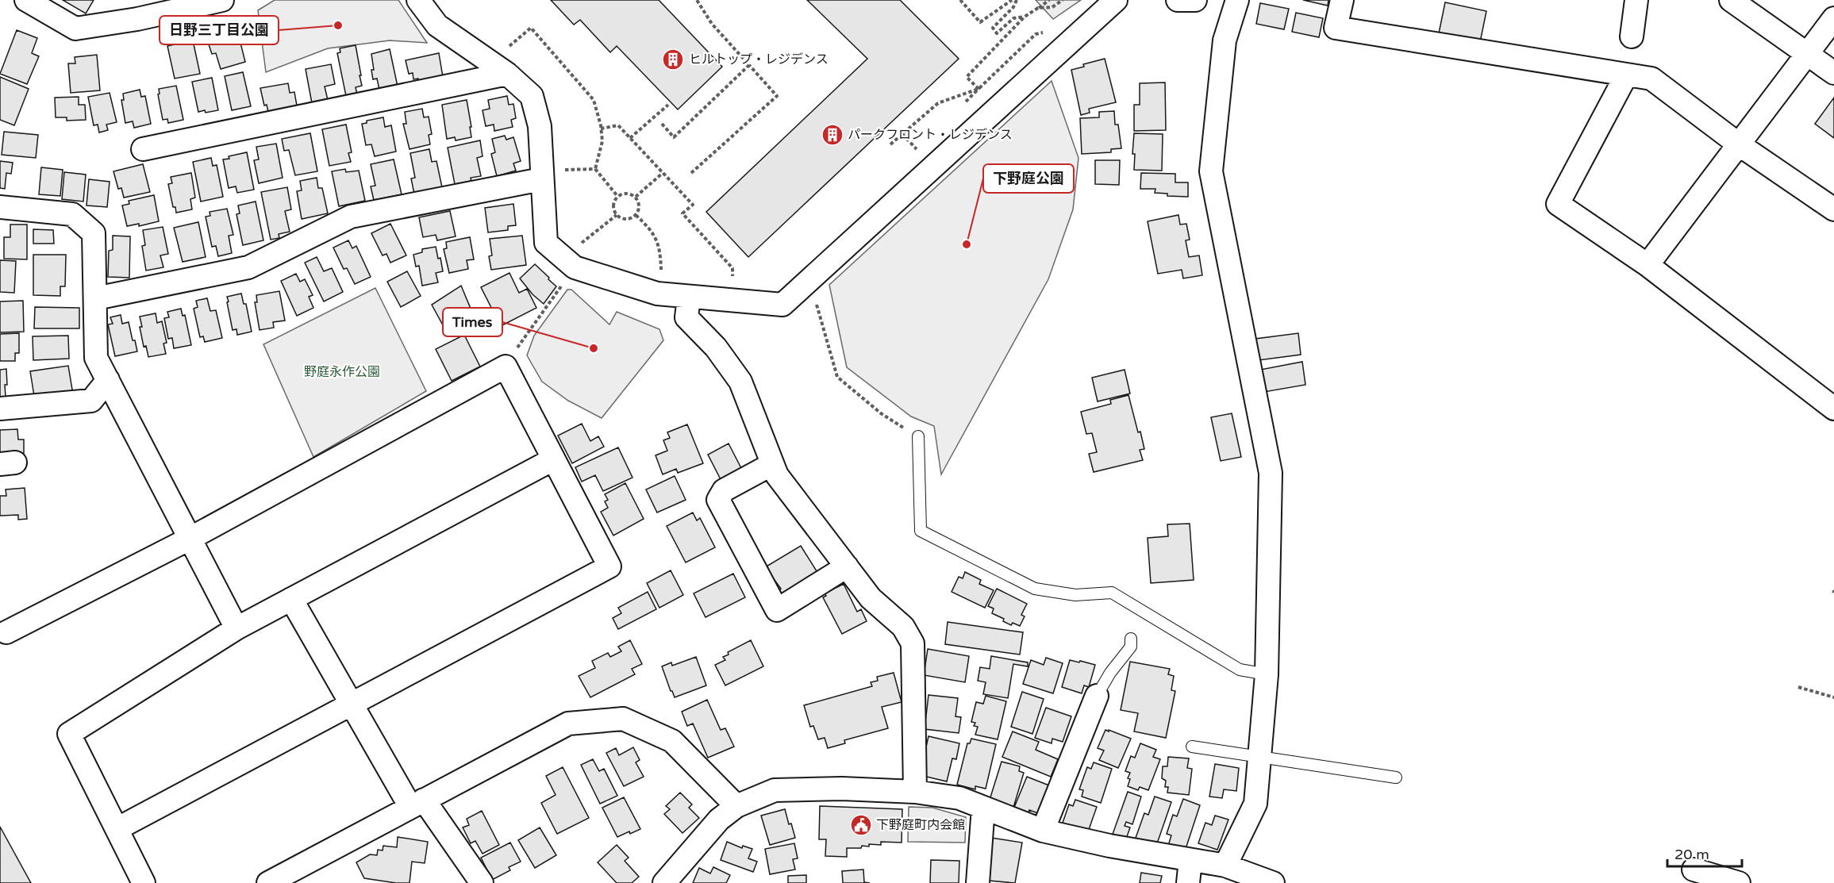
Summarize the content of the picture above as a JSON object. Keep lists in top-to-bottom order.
{
  "parks": ["野庭永作公園"],
  "places": {
    "other": ["日野三丁目公園", "下野庭公園", "Times"],
    "building": ["ヒルトップ・レジデンス", "パークフロント・レジデンス"],
    "public building": ["下野庭町内会館"]
  },
  "scale_bar": "20 m"
}
